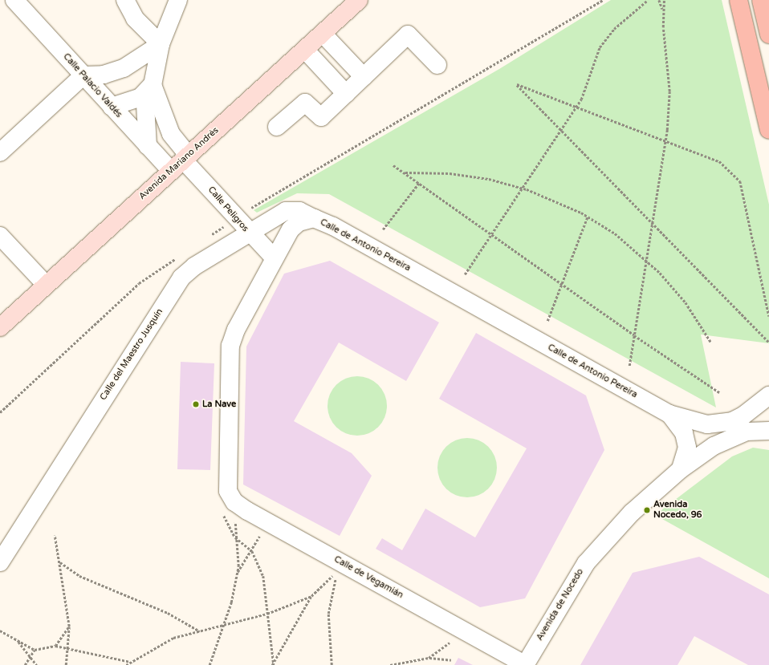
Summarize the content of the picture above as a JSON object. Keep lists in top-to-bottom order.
{
  "streets": {
    "main road": ["Avenida Mariano Andrés"],
    "street": [
      "Calle Palacio Valdés",
      "Calle Peligros",
      "Calle de Antonio Pereira",
      "Calle del Maestro Jusquín",
      "Calle de Vegamián",
      "Avenida de Nocedo"
    ]
  },
  "crossings": [
    ["Calle Palacio Valdés", "Avenida Mariano Andrés"],
    ["Calle Palacio Valdés", "Calle Peligros"],
    ["Avenida Mariano Andrés", "Calle Peligros"],
    ["Calle Peligros", "Calle de Antonio Pereira"],
    ["Calle Peligros", "Calle del Maestro Jusquín"],
    ["Calle de Antonio Pereira", "Calle del Maestro Jusquín"],
    ["Calle de Antonio Pereira", "Calle de Vegamián"],
    ["Calle de Antonio Pereira", "Avenida de Nocedo"],
    ["Calle de Vegamián", "Avenida de Nocedo"]
  ],
  "places": ["La Nave", "Avenida Nocedo, 96"]
}
